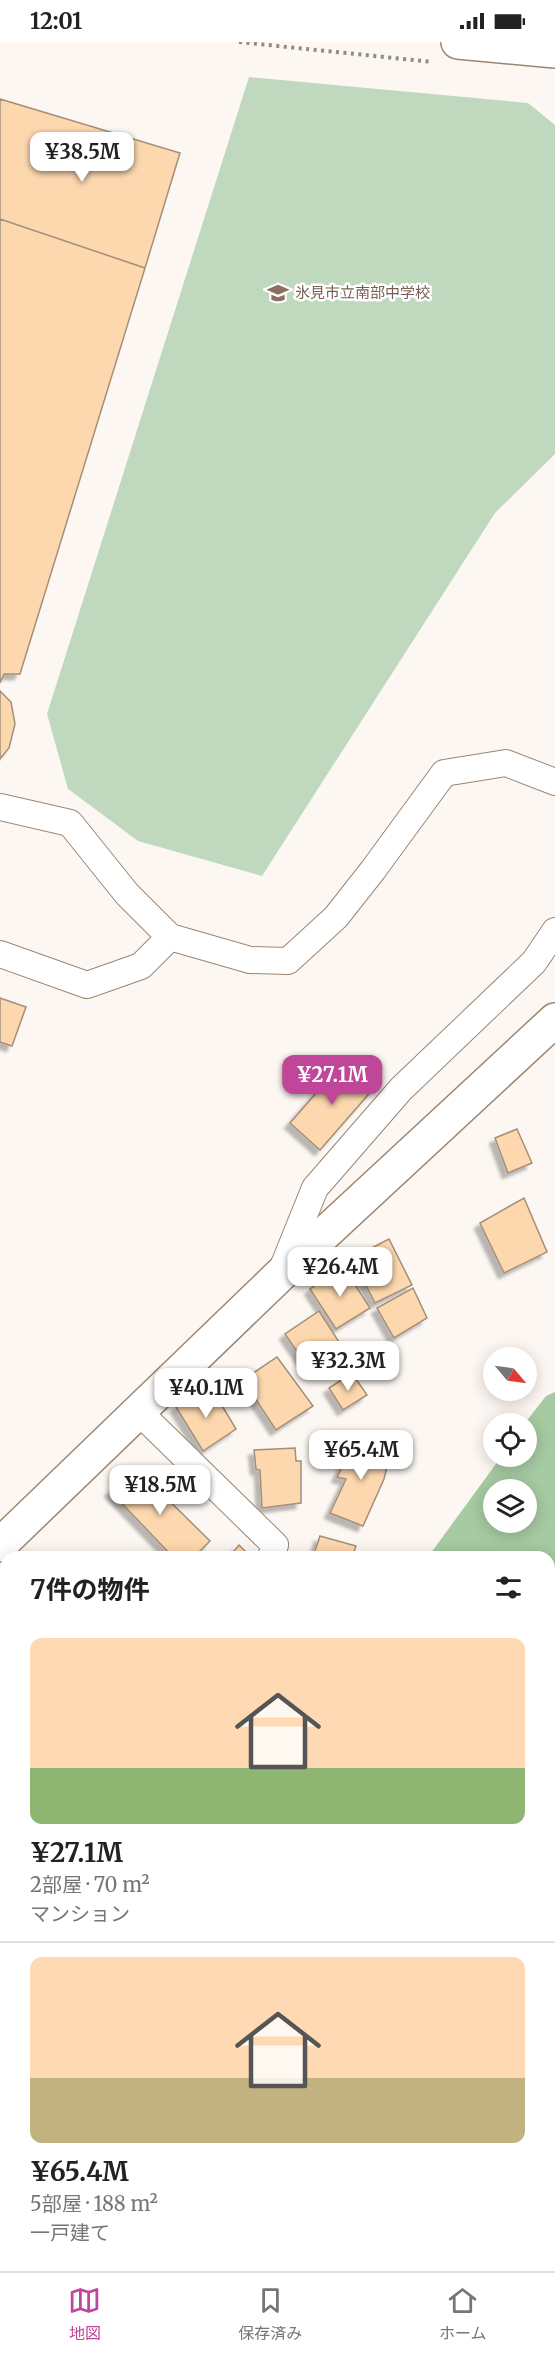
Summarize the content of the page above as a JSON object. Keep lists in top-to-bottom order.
{
  "places": {
    "school or university": ["氷見市立南部中学校"]
  },
  "north": "bottom right",
  "page": {
    "status": "12:01",
    "price": [
      "¥38.5M",
      "¥27.1M",
      "¥26.4M",
      "¥32.3M",
      "¥40.1M",
      "¥65.4M",
      "¥18.5M"
    ],
    "heading": "7件の物件",
    "list": [
      {
        "name": "¥27.1M",
        "note": "2部屋 · 70 m² · マンション"
      },
      {
        "name": "¥65.4M",
        "note": "5部屋 · 188 m² · 一戸建て"
      }
    ],
    "tabs": ["地図", "保存済み", "ホーム"]
  }
}
